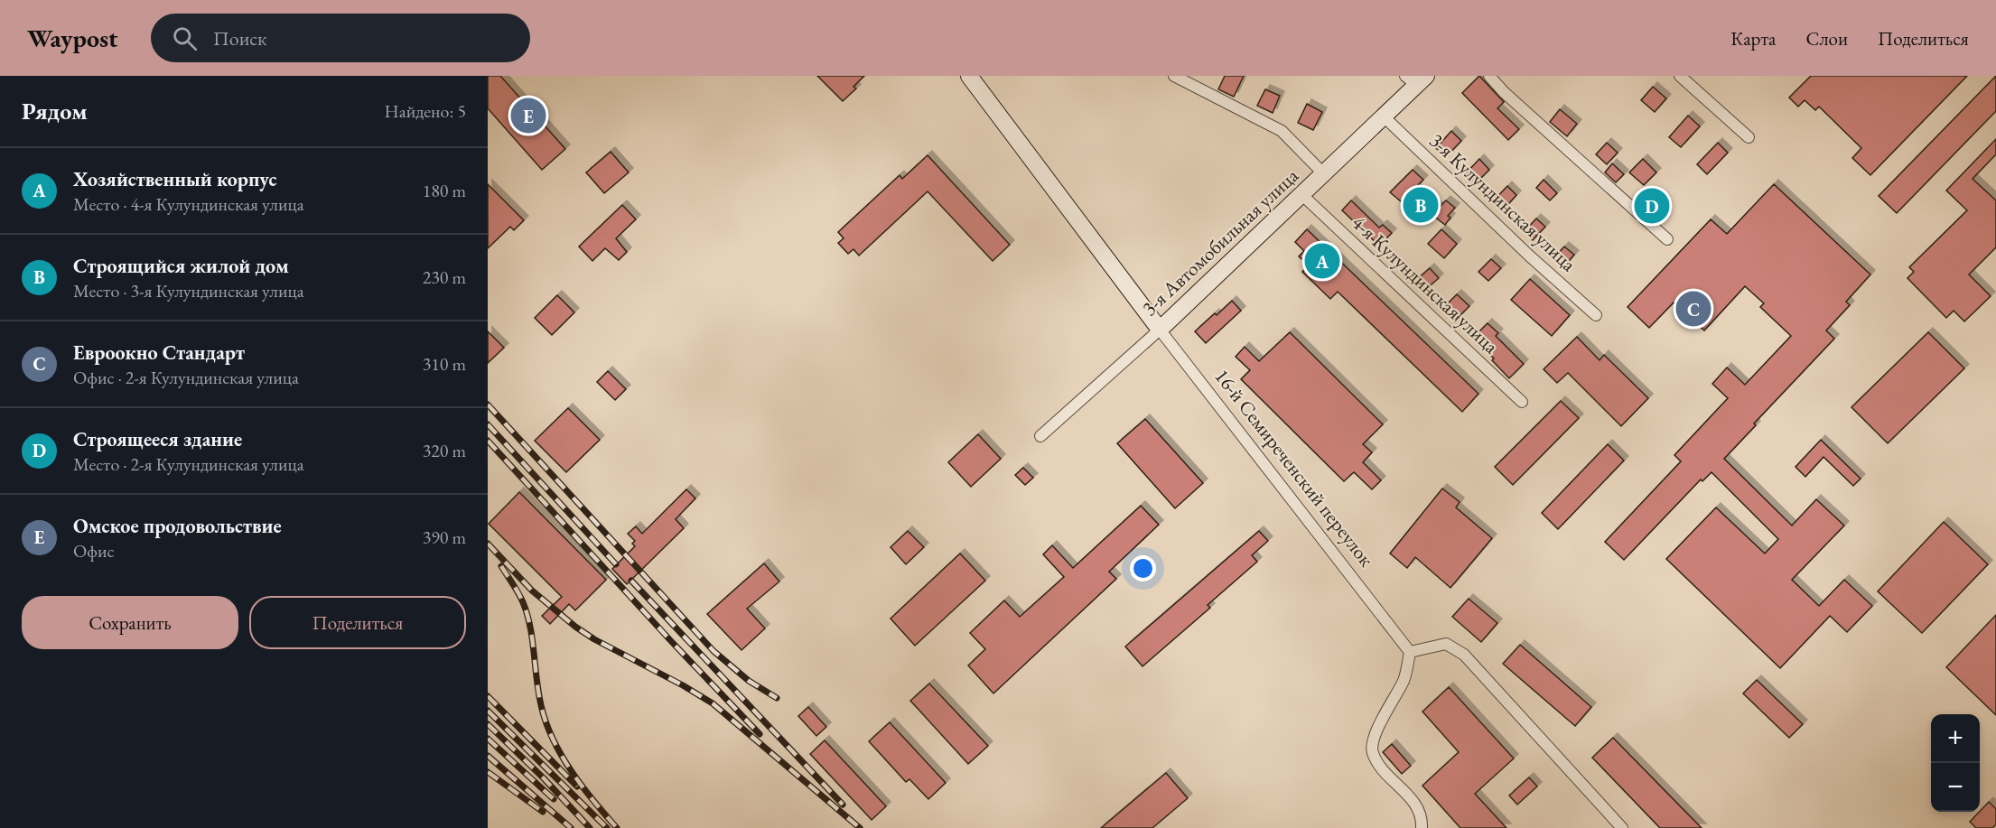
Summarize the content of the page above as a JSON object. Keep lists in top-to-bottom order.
{
  "streets": {
    "street": [
      "3-я Кулундинская улица",
      "3-я Автомобильная улица",
      "4-я Кулундинская улица",
      "16-й Семиреченский переулок"
    ]
  },
  "crossings": [
    ["3-я Кулундинская улица", "3-я Автомобильная улица"],
    ["3-я Автомобильная улица", "4-я Кулундинская улица"],
    ["3-я Автомобильная улица", "16-й Семиреченский переулок"]
  ],
  "page": {
    "header": "Waypost",
    "search": "Поиск",
    "nav": ["Карта", "Слои", "Поделиться"],
    "heading": ["Рядом", "Найдено: 5"],
    "pins": [
      "E",
      "B",
      "D",
      "A",
      "C"
    ],
    "list": [
      {
        "mark": "A",
        "name": "Хозяйственный корпус",
        "note": "Место · 4-я Кулундинская улица",
        "value": "180 m"
      },
      {
        "mark": "B",
        "name": "Строящийся жилой дом",
        "note": "Место · 3-я Кулундинская улица",
        "value": "230 m"
      },
      {
        "mark": "C",
        "name": "Евроокно Стандарт",
        "note": "Офис · 2-я Кулундинская улица",
        "value": "310 m"
      },
      {
        "mark": "D",
        "name": "Строящееся здание",
        "note": "Место · 2-я Кулундинская улица",
        "value": "320 m"
      },
      {
        "mark": "E",
        "name": "Омское продовольствие",
        "note": "Офис",
        "value": "390 m"
      }
    ],
    "buttons": ["Сохранить", "Поделиться"],
    "map_buttons": ["+", "−"]
  }
}
